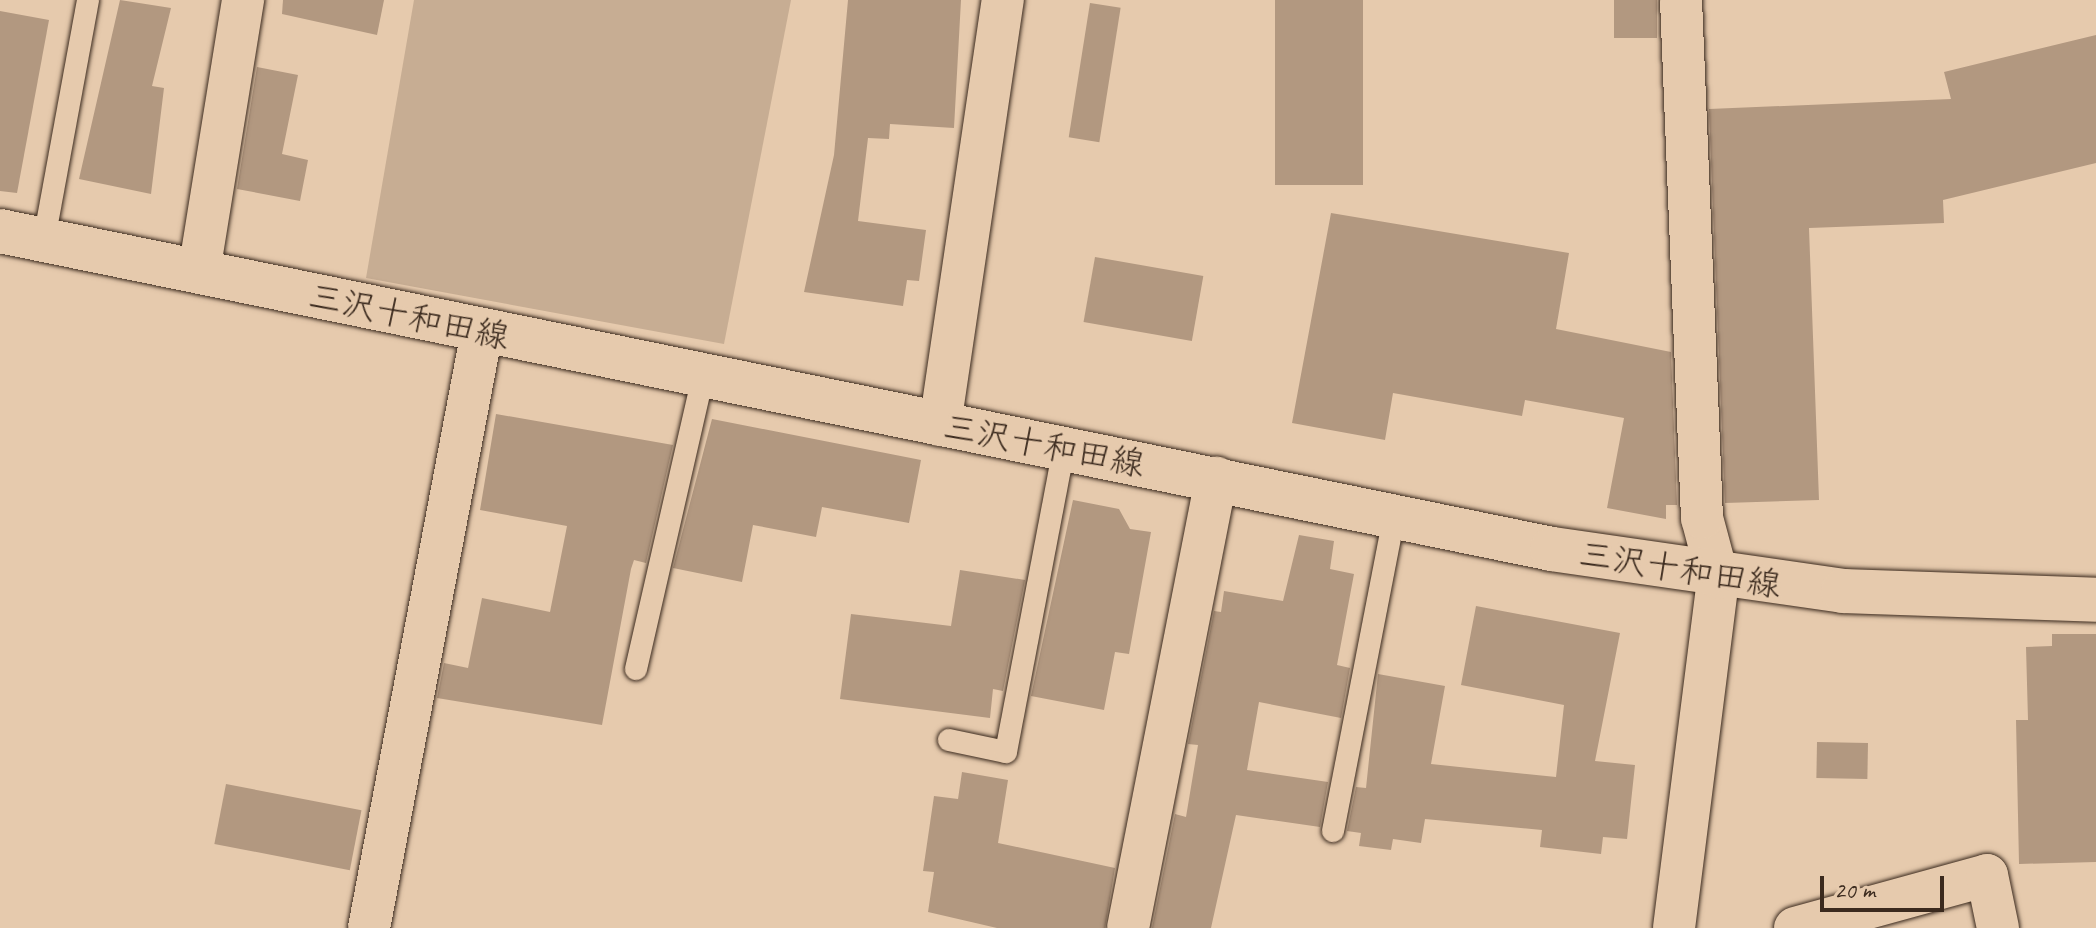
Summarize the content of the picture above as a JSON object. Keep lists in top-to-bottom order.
{
  "streets": {
    "main road": ["三沢十和田線"]
  },
  "scale_bar": "20 m"
}
